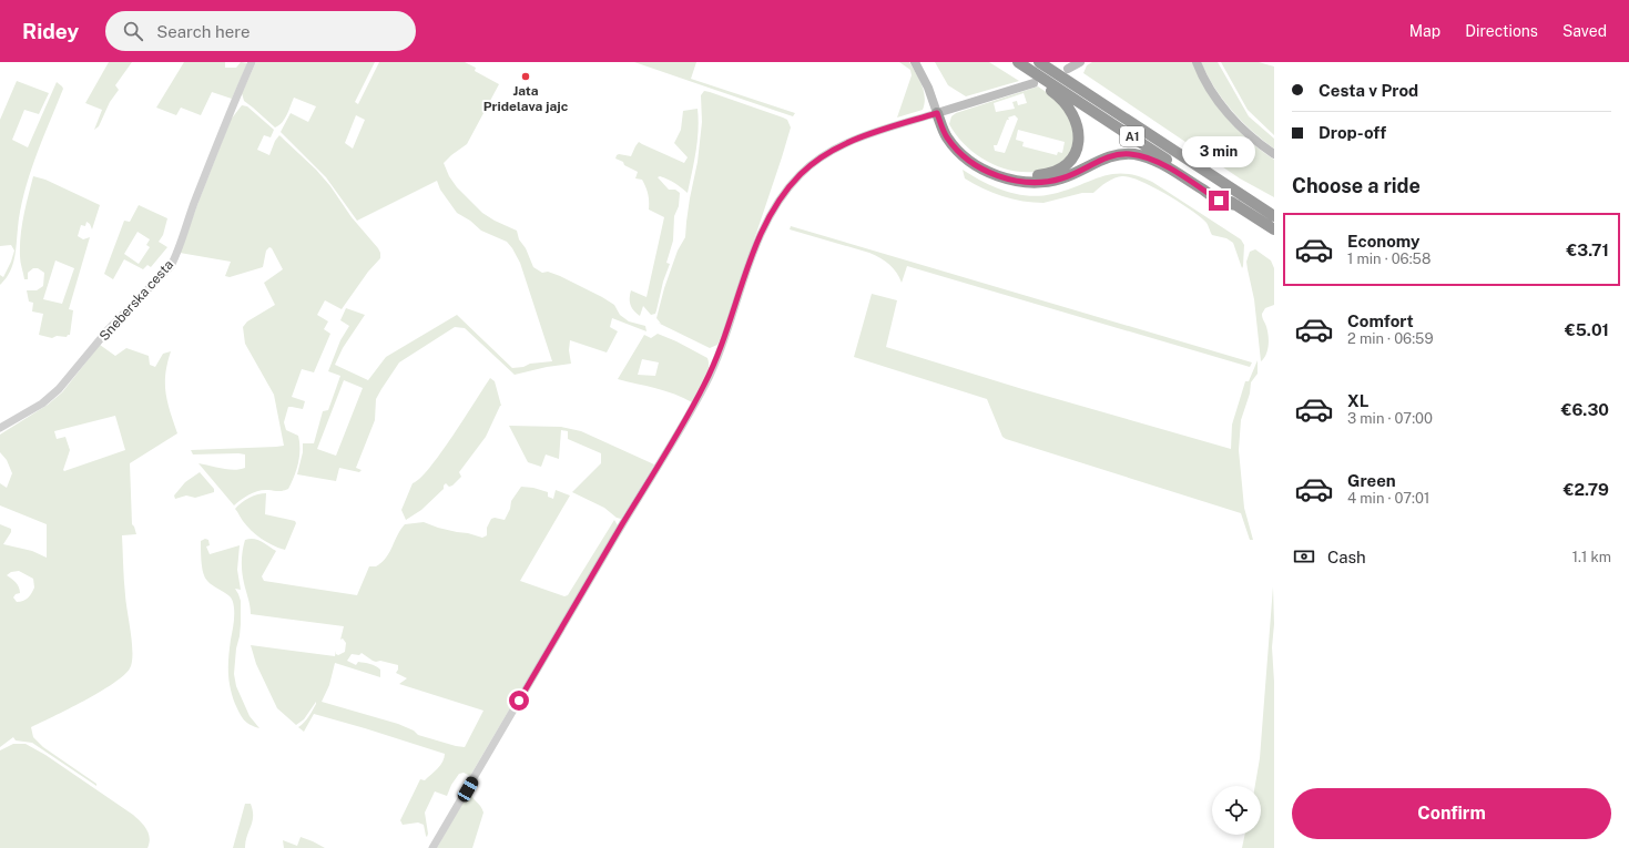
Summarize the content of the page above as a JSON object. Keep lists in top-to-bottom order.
{
  "streets": {
    "highway": ["A1"],
    "street": ["Sneberska cesta"]
  },
  "places": ["Jata Pridelava jajc"],
  "page": {
    "header": "Ridey",
    "search": "Search here",
    "nav": ["Map", "Directions", "Saved"],
    "banner": ["Cesta v Prod", "Drop-off"],
    "bubble": "3 min",
    "heading": "Choose a ride",
    "list": [
      {
        "name": "Economy",
        "note": "1 min · 06:58",
        "value": "€3.71"
      },
      {
        "name": "Comfort",
        "note": "2 min · 06:59",
        "value": "€5.01"
      },
      {
        "name": "XL",
        "note": "3 min · 07:00",
        "value": "€6.30"
      },
      {
        "name": "Green",
        "note": "4 min · 07:01",
        "value": "€2.79"
      }
    ],
    "pay": ["Cash", "1.1 km"],
    "buttons": "Confirm"
  }
}
